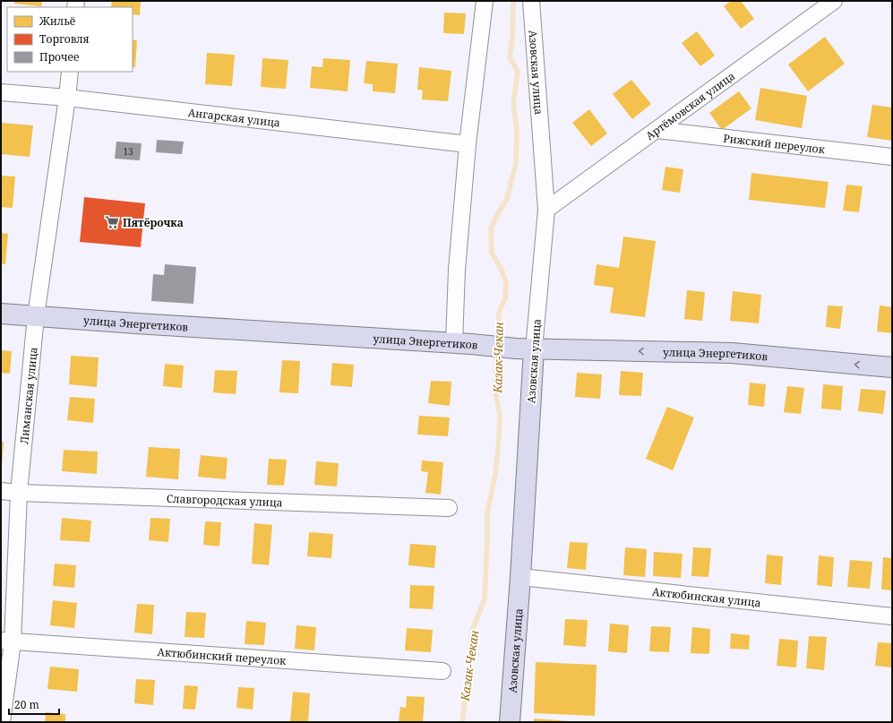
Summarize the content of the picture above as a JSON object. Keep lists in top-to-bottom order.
{
  "streets": {
    "main road": ["Азовская улица", "улица Энергетиков"],
    "street": [
      "Артёмовская улица",
      "Ангарская улица",
      "Рижский переулок",
      "Лиманская улица",
      "Славгородская улица",
      "Актюбинская улица",
      "Актюбинский переулок"
    ]
  },
  "crossings": [
    ["Азовская улица", "Артёмовская улица"],
    ["Азовская улица", "улица Энергетиков"],
    ["Азовская улица", "Актюбинская улица"],
    ["Артёмовская улица", "Рижский переулок"],
    ["Ангарская улица", "Лиманская улица"],
    ["улица Энергетиков", "Лиманская улица"],
    ["Лиманская улица", "Славгородская улица"],
    ["Лиманская улица", "Актюбинский переулок"]
  ],
  "one_way": ["улица Энергетиков"],
  "water": ["Казак-Чекан"],
  "places": {
    "supermarket": ["Пятёрочка"]
  },
  "house_numbers": ["13"],
  "legend": ["Жильё", "Торговля", "Прочее"],
  "scale_bar": "20 m"
}
